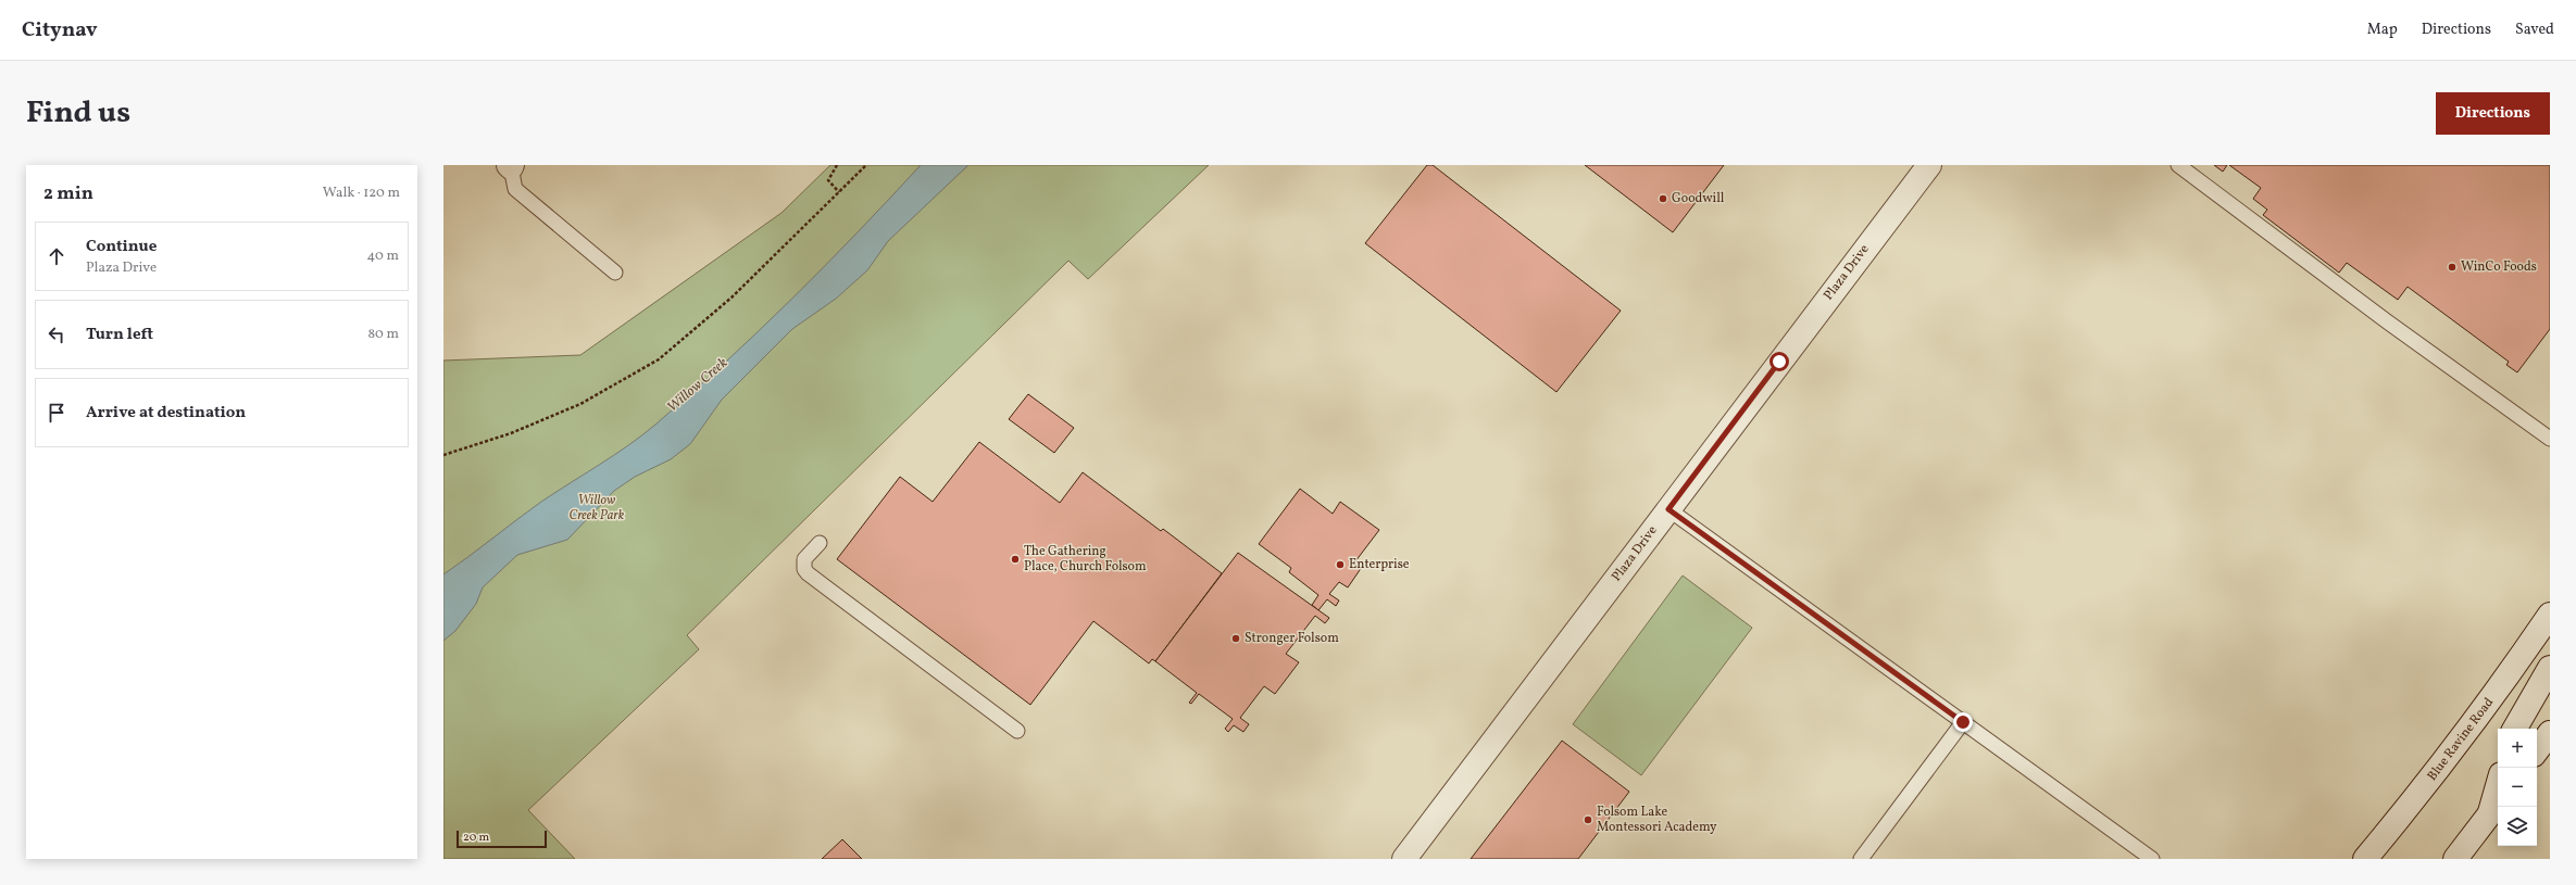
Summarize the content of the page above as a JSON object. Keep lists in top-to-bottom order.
{
  "streets": {
    "street": ["Plaza Drive", "Blue Ravine Road"]
  },
  "water": ["Willow Creek"],
  "parks": ["Willow Creek Park"],
  "places": [
    "Goodwill",
    "WinCo Foods",
    "The Gathering Place, Church Folsom",
    "Enterprise",
    "Stronger Folsom",
    "Folsom Lake Montessori Academy"
  ],
  "scale_bar": "20 m",
  "page": {
    "header": "Citynav",
    "nav": ["Map", "Directions", "Saved"],
    "title": "Find us",
    "buttons": "Directions",
    "heading": ["2 min", "Walk · 120 m"],
    "list": [
      ["Continue", "Plaza Drive", "40 m"],
      ["Turn left", "80 m"],
      "Arrive at destination"
    ],
    "map_buttons": ["+", "−"],
    "scale": "20 m"
  }
}
